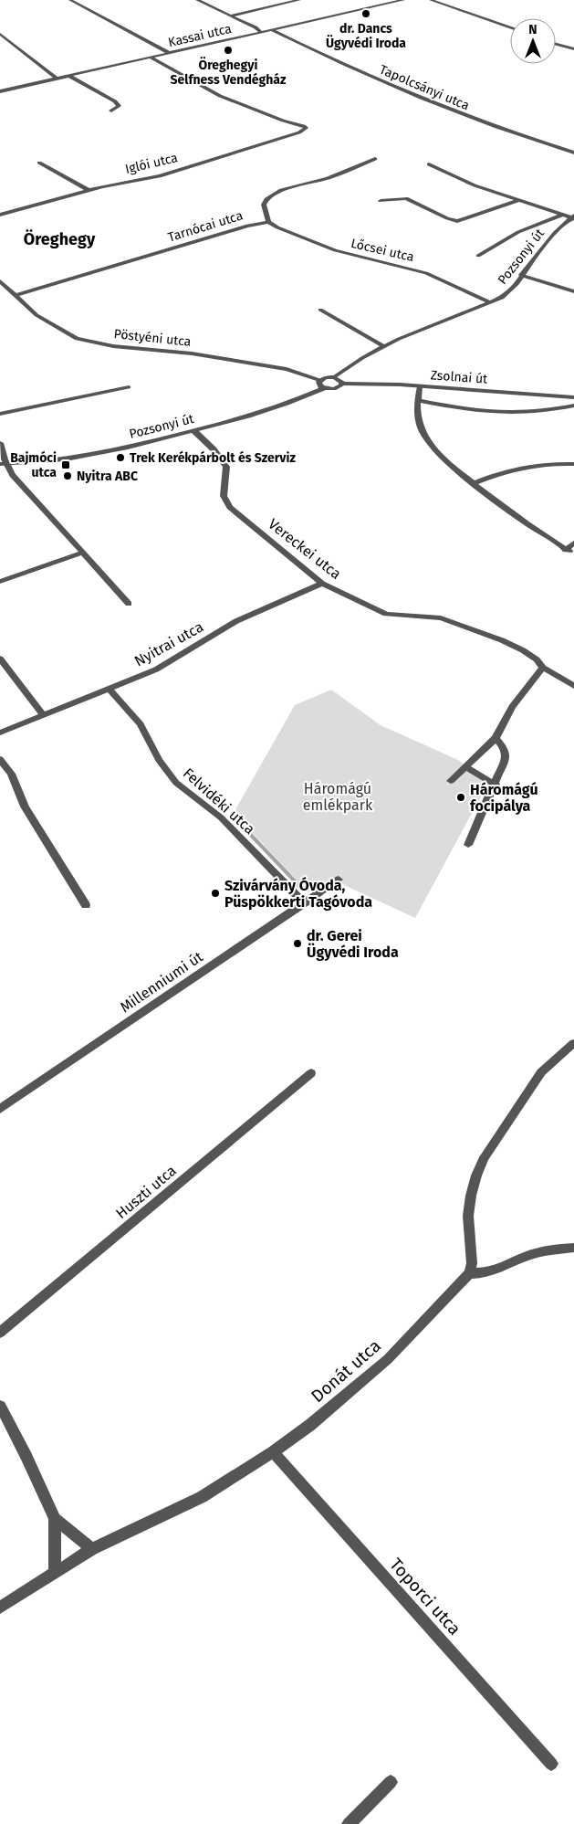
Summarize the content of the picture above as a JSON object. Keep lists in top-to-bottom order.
{
  "streets": {
    "street": [
      "Kassai utca",
      "Tapolcsányi utca",
      "Iglói utca",
      "Tarnócai utca",
      "Lőcsei utca",
      "Pozsonyi út",
      "Pöstyéni utca",
      "Zsolnai út",
      "Vereckei utca",
      "Nyitrai utca",
      "Felvidéki utca",
      "Millenniumi út",
      "Huszti utca",
      "Donát utca",
      "Toporci utca"
    ]
  },
  "crossings": [
    ["Kassai utca", "Tapolcsányi utca"],
    ["Kassai utca", "Iglói utca"],
    ["Tarnócai utca", "Lőcsei utca"],
    ["Tarnócai utca", "Pöstyéni utca"],
    ["Lőcsei utca", "Pozsonyi út"],
    ["Pozsonyi út", "Zsolnai út"],
    ["Pozsonyi út", "Vereckei utca"],
    ["Vereckei utca", "Nyitrai utca"],
    ["Nyitrai utca", "Felvidéki utca"],
    ["Felvidéki utca", "Millenniumi út"],
    ["Donát utca", "Toporci utca"]
  ],
  "districts": ["Öreghegy"],
  "parks": ["Háromágú emlékpark"],
  "places": {
    "other": [
      "dr. Dancs Ügyvédi Iroda",
      "Öreghegyi Selfness Vendégház",
      "Trek Kerékpárbolt és Szerviz",
      "Nyitra ABC",
      "Háromágú focipálya",
      "Szivárvány Óvoda, Püspökkerti Tagóvoda",
      "dr. Gerei Ügyvédi Iroda"
    ],
    "transit": ["Bajmóci utca"]
  },
  "north": "top"
}
